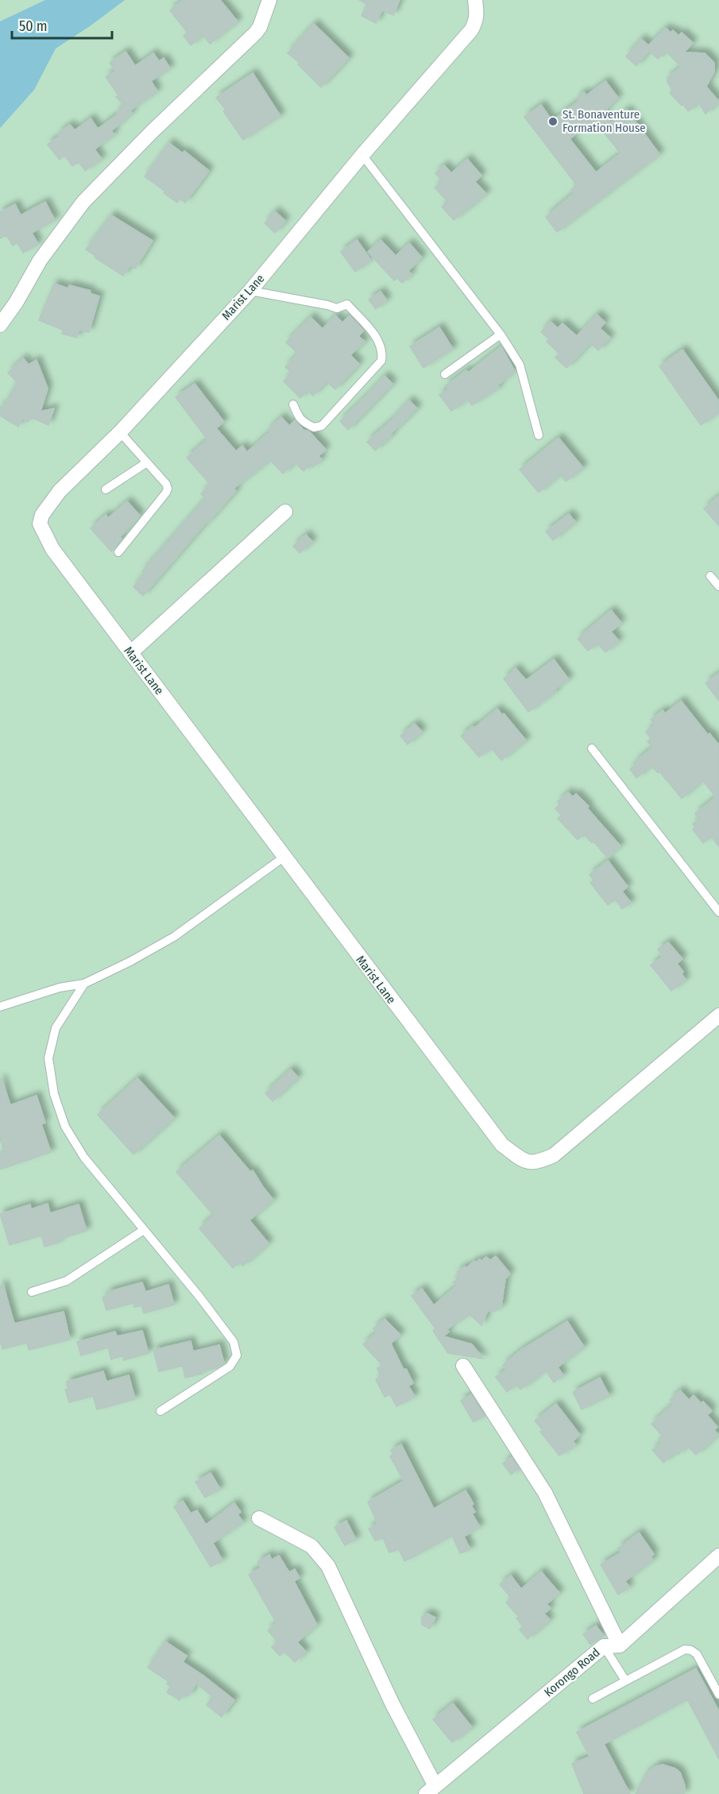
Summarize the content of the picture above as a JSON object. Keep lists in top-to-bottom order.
{
  "streets": {
    "street": ["Marist Lane", "Korongo Road"]
  },
  "places": ["St. Bonaventure Formation House"],
  "scale_bar": "50 m"
}
